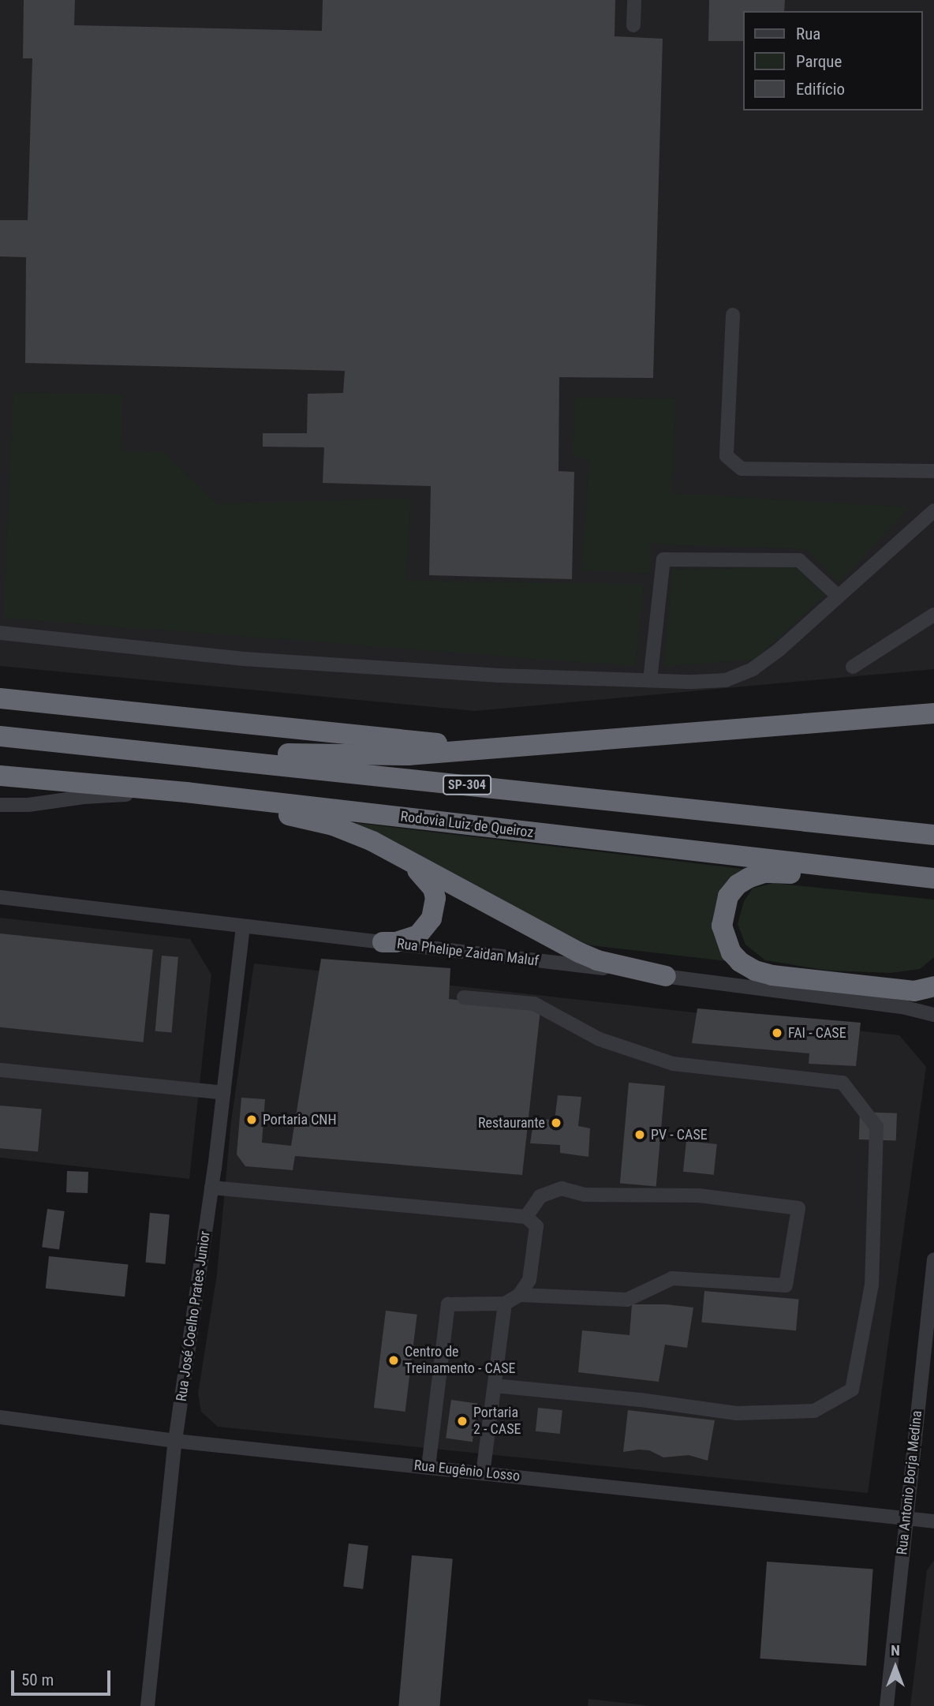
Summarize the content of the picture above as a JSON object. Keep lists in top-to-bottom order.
{
  "streets": {
    "highway": ["SP-304", "Rodovia Luiz de Queiroz"],
    "street": [
      "Rua Phelipe Zaidan Maluf",
      "Rua José Coelho Prates Junior",
      "Rua Eugênio Losso",
      "Rua Antonio Borja Medina"
    ]
  },
  "crossings": [
    ["Rua Phelipe Zaidan Maluf", "Rua José Coelho Prates Junior"],
    ["Rua José Coelho Prates Junior", "Rua Eugênio Losso"],
    ["Rua Eugênio Losso", "Rua Antonio Borja Medina"]
  ],
  "places": [
    "FAI - CASE",
    "Portaria CNH",
    "Restaurante",
    "PV - CASE",
    "Centro de Treinamento - CASE",
    "Portaria 2 - CASE"
  ],
  "legend": ["Rua", "Parque", "Edifício"],
  "scale_bar": "50 m",
  "north": "top"
}
